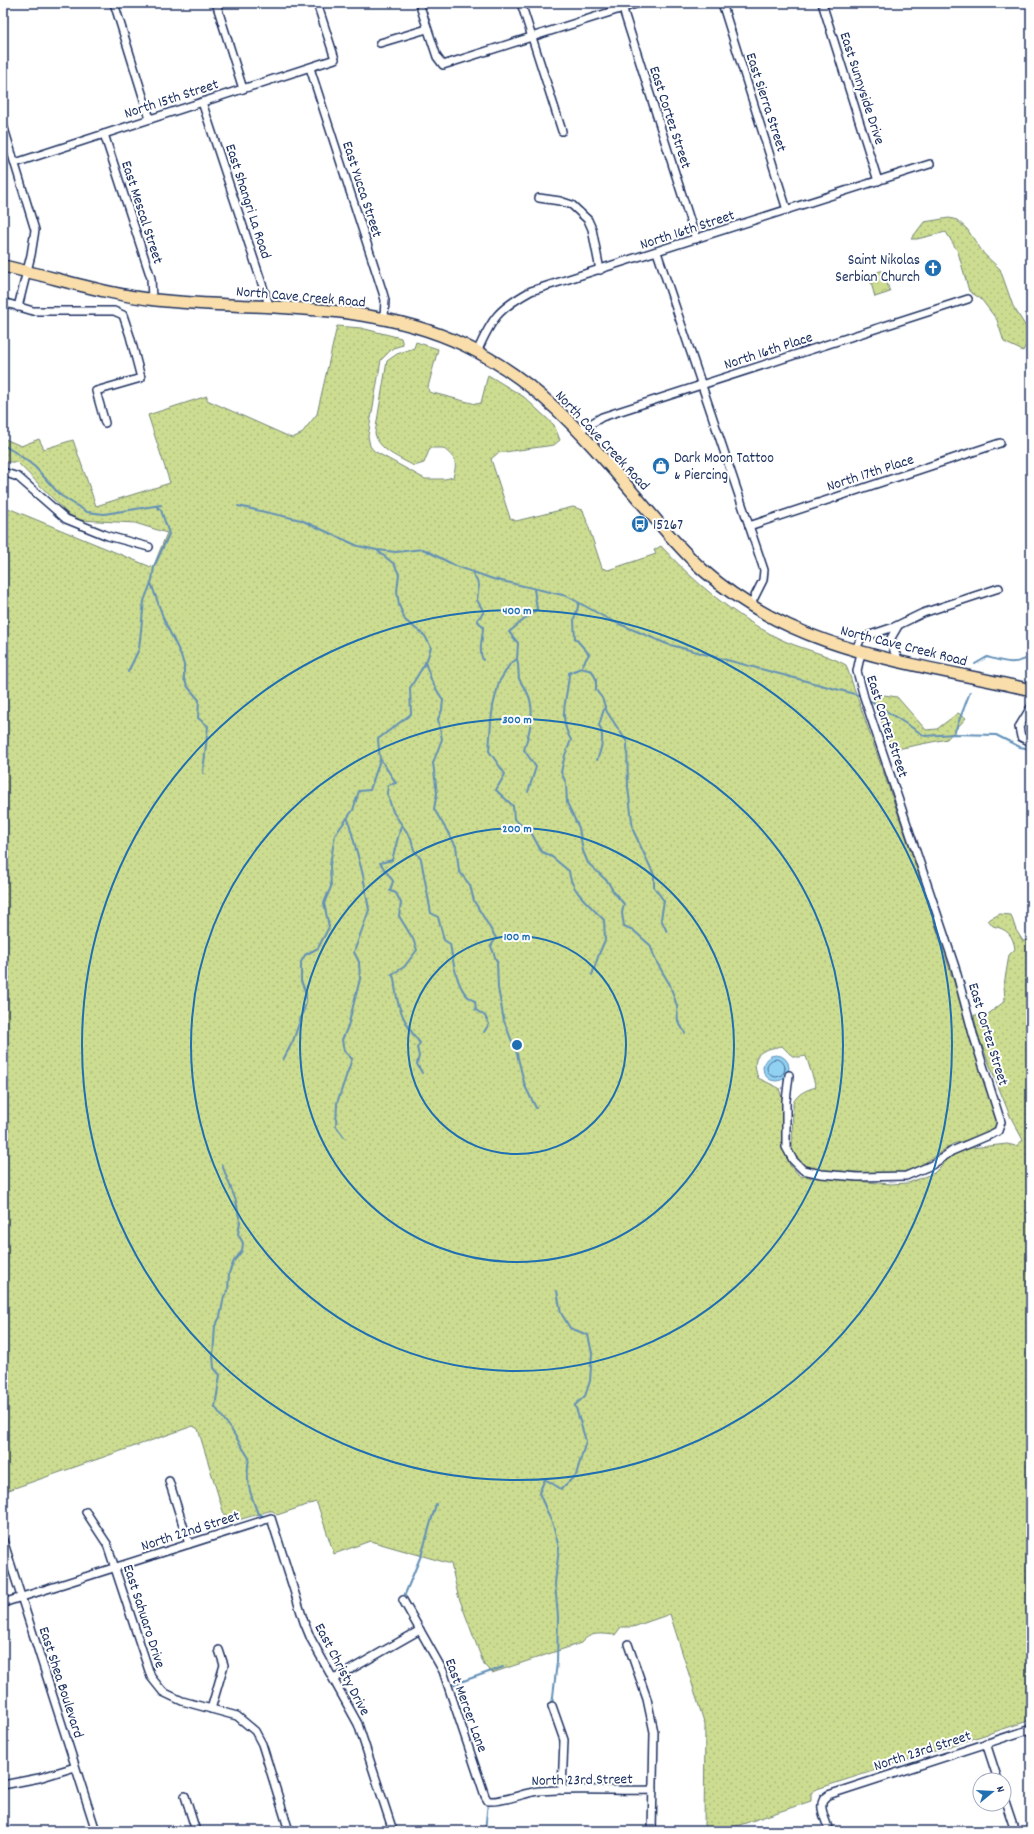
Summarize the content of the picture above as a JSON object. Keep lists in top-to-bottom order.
{
  "streets": {
    "main road": ["North Cave Creek Road"],
    "street": [
      "East Sunnyside Drive",
      "North 15th Street",
      "East Sierra Street",
      "East Cortez Street",
      "East Yucca Street",
      "East Shangri La Road",
      "East Mescal Street",
      "North 16th Street",
      "North 16th Place",
      "North 17th Place",
      "North 22nd Street",
      "East Sahuaro Drive",
      "East Christy Drive",
      "East Shea Boulevard",
      "East Mercer Lane",
      "North 23rd Street"
    ]
  },
  "crossings": [
    ["East Sunnyside Drive", "North 16th Street"],
    ["North 15th Street", "East Yucca Street"],
    ["North 15th Street", "East Shangri La Road"],
    ["North 15th Street", "East Mescal Street"],
    ["East Sierra Street", "North 16th Street"],
    ["East Cortez Street", "North 16th Street"],
    ["East Cortez Street", "North Cave Creek Road"],
    ["East Yucca Street", "North Cave Creek Road"],
    ["East Shangri La Road", "North Cave Creek Road"],
    ["East Mescal Street", "North Cave Creek Road"],
    ["North 16th Street", "North Cave Creek Road"],
    ["North Cave Creek Road", "North 16th Place"],
    ["North 22nd Street", "East Sahuaro Drive"],
    ["North 22nd Street", "East Christy Drive"],
    ["North 22nd Street", "East Shea Boulevard"],
    ["East Mercer Lane", "North 23rd Street"]
  ],
  "places": {
    "church": ["Saint Nikolas Serbian Church"],
    "shop": ["Dark Moon Tattoo & Piercing"],
    "bus stop": ["15267"]
  },
  "north": "right",
  "rings": [
    "400 m",
    "300 m",
    "200 m",
    "100 m"
  ]
}
